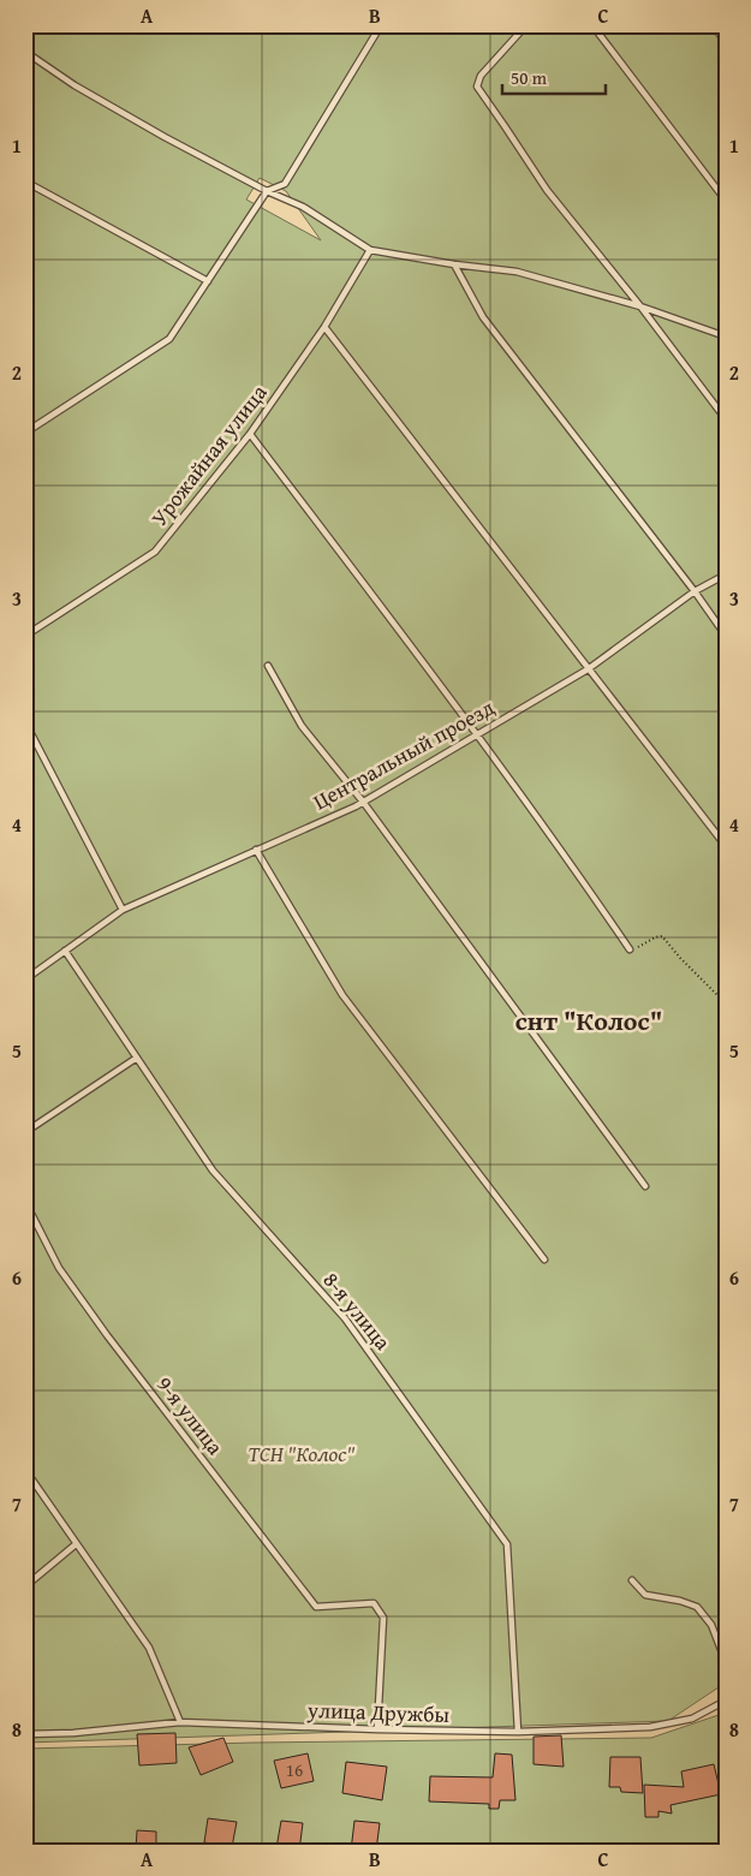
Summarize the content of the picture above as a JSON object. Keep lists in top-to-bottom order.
{
  "streets": {
    "lane": [
      "Урожайная улица",
      "Центральный проезд",
      "8-я улица",
      "9-я улица",
      "улица Дружбы"
    ]
  },
  "crossings": [
    ["Центральный проезд", "8-я улица"],
    ["8-я улица", "улица Дружбы"],
    ["9-я улица", "улица Дружбы"]
  ],
  "districts": ["снт \"Колос\""],
  "parks": ["ТСН \"Колос\""],
  "house_numbers": ["16"],
  "scale_bar": "50 m",
  "grid": {
    "columns": ["A", "B", "C"],
    "rows": [
      "1",
      "2",
      "3",
      "4",
      "5",
      "6",
      "7",
      "8"
    ]
  }
}
